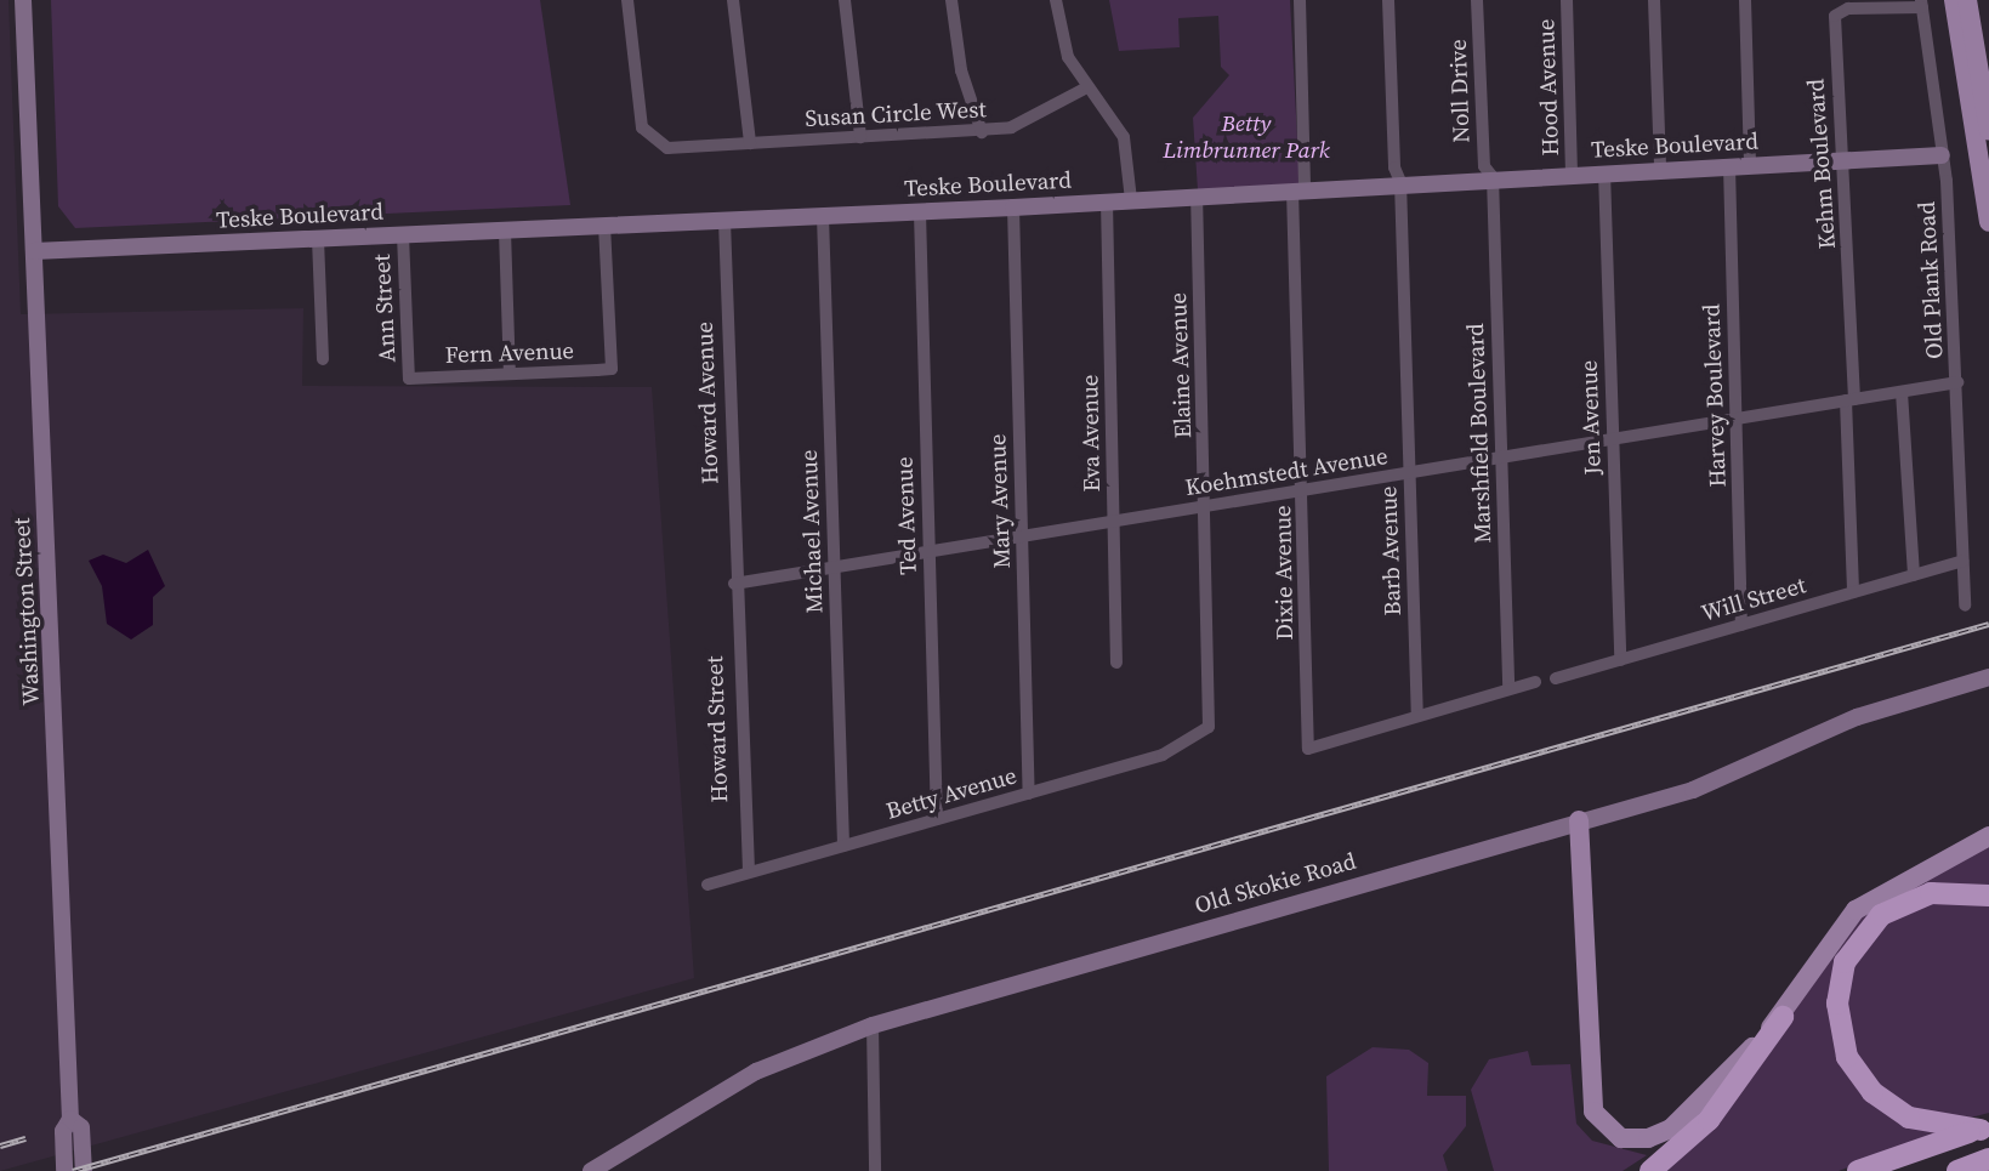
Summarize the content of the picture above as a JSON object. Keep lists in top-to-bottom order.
{
  "streets": {
    "street": [
      "Hood Avenue",
      "Noll Drive",
      "Susan Circle West",
      "Teske Boulevard",
      "Kehm Boulevard",
      "Old Plank Road",
      "Ann Street",
      "Fern Avenue",
      "Elaine Avenue",
      "Harvey Boulevard",
      "Howard Avenue",
      "Jen Avenue",
      "Eva Avenue",
      "Marshfield Boulevard",
      "Koehmstedt Avenue",
      "Mary Avenue",
      "Ted Avenue",
      "Michael Avenue",
      "Barb Avenue",
      "Dixie Avenue",
      "Will Street",
      "Washington Street",
      "Howard Street",
      "Betty Avenue",
      "Old Skokie Road"
    ]
  },
  "crossings": [
    ["Hood Avenue", "Teske Boulevard"],
    ["Noll Drive", "Teske Boulevard"],
    ["Noll Drive", "Marshfield Boulevard"],
    ["Teske Boulevard", "Kehm Boulevard"],
    ["Teske Boulevard", "Old Plank Road"],
    ["Teske Boulevard", "Ann Street"],
    ["Teske Boulevard", "Fern Avenue"],
    ["Teske Boulevard", "Elaine Avenue"],
    ["Teske Boulevard", "Harvey Boulevard"],
    ["Teske Boulevard", "Howard Avenue"],
    ["Teske Boulevard", "Jen Avenue"],
    ["Teske Boulevard", "Eva Avenue"],
    ["Teske Boulevard", "Marshfield Boulevard"],
    ["Teske Boulevard", "Mary Avenue"],
    ["Teske Boulevard", "Ted Avenue"],
    ["Teske Boulevard", "Michael Avenue"],
    ["Teske Boulevard", "Barb Avenue"],
    ["Teske Boulevard", "Dixie Avenue"],
    ["Teske Boulevard", "Washington Street"],
    ["Kehm Boulevard", "Old Plank Road"],
    ["Kehm Boulevard", "Koehmstedt Avenue"],
    ["Kehm Boulevard", "Will Street"],
    ["Old Plank Road", "Koehmstedt Avenue"],
    ["Old Plank Road", "Will Street"],
    ["Ann Street", "Fern Avenue"],
    ["Elaine Avenue", "Koehmstedt Avenue"],
    ["Elaine Avenue", "Betty Avenue"],
    ["Harvey Boulevard", "Koehmstedt Avenue"],
    ["Harvey Boulevard", "Will Street"],
    ["Howard Avenue", "Koehmstedt Avenue"],
    ["Howard Avenue", "Howard Street"],
    ["Jen Avenue", "Koehmstedt Avenue"],
    ["Jen Avenue", "Will Street"],
    ["Eva Avenue", "Koehmstedt Avenue"],
    ["Marshfield Boulevard", "Koehmstedt Avenue"],
    ["Koehmstedt Avenue", "Mary Avenue"],
    ["Koehmstedt Avenue", "Ted Avenue"],
    ["Koehmstedt Avenue", "Michael Avenue"],
    ["Koehmstedt Avenue", "Barb Avenue"],
    ["Koehmstedt Avenue", "Dixie Avenue"],
    ["Koehmstedt Avenue", "Howard Street"],
    ["Mary Avenue", "Betty Avenue"],
    ["Ted Avenue", "Betty Avenue"],
    ["Michael Avenue", "Betty Avenue"],
    ["Barb Avenue", "Dixie Avenue"],
    ["Howard Street", "Betty Avenue"]
  ],
  "parks": ["Betty Limbrunner Park"]
}
